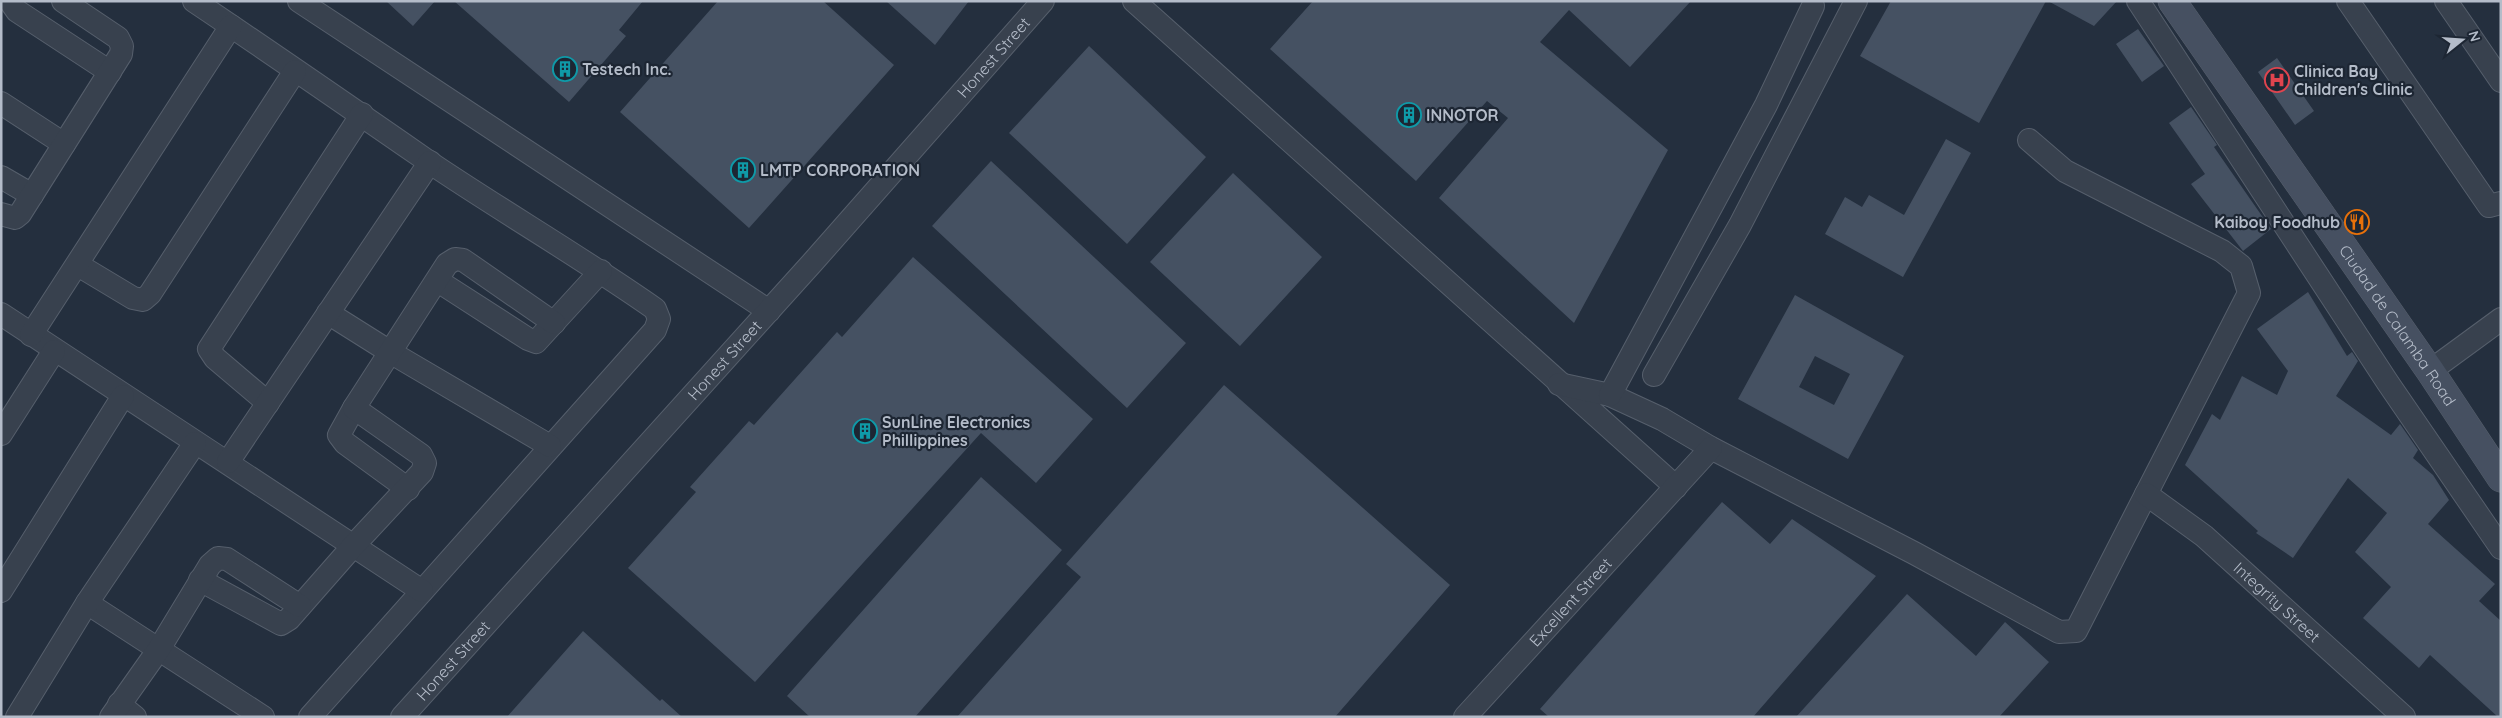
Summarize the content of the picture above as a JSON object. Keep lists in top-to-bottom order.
{
  "streets": {
    "main road": ["Ciudad de Calamba Road"],
    "street": ["Honest Street", "Excellent Street", "Integrity Street"]
  },
  "places": {
    "building": [
      "Testech Inc.",
      "INNOTOR",
      "LMTP CORPORATION",
      "SunLine Electronics Phillippines"
    ],
    "hospital": ["Clinica Bay Children's Clinic"],
    "restaurant": ["Kaiboy Foodhub"]
  },
  "north": "right"
}
